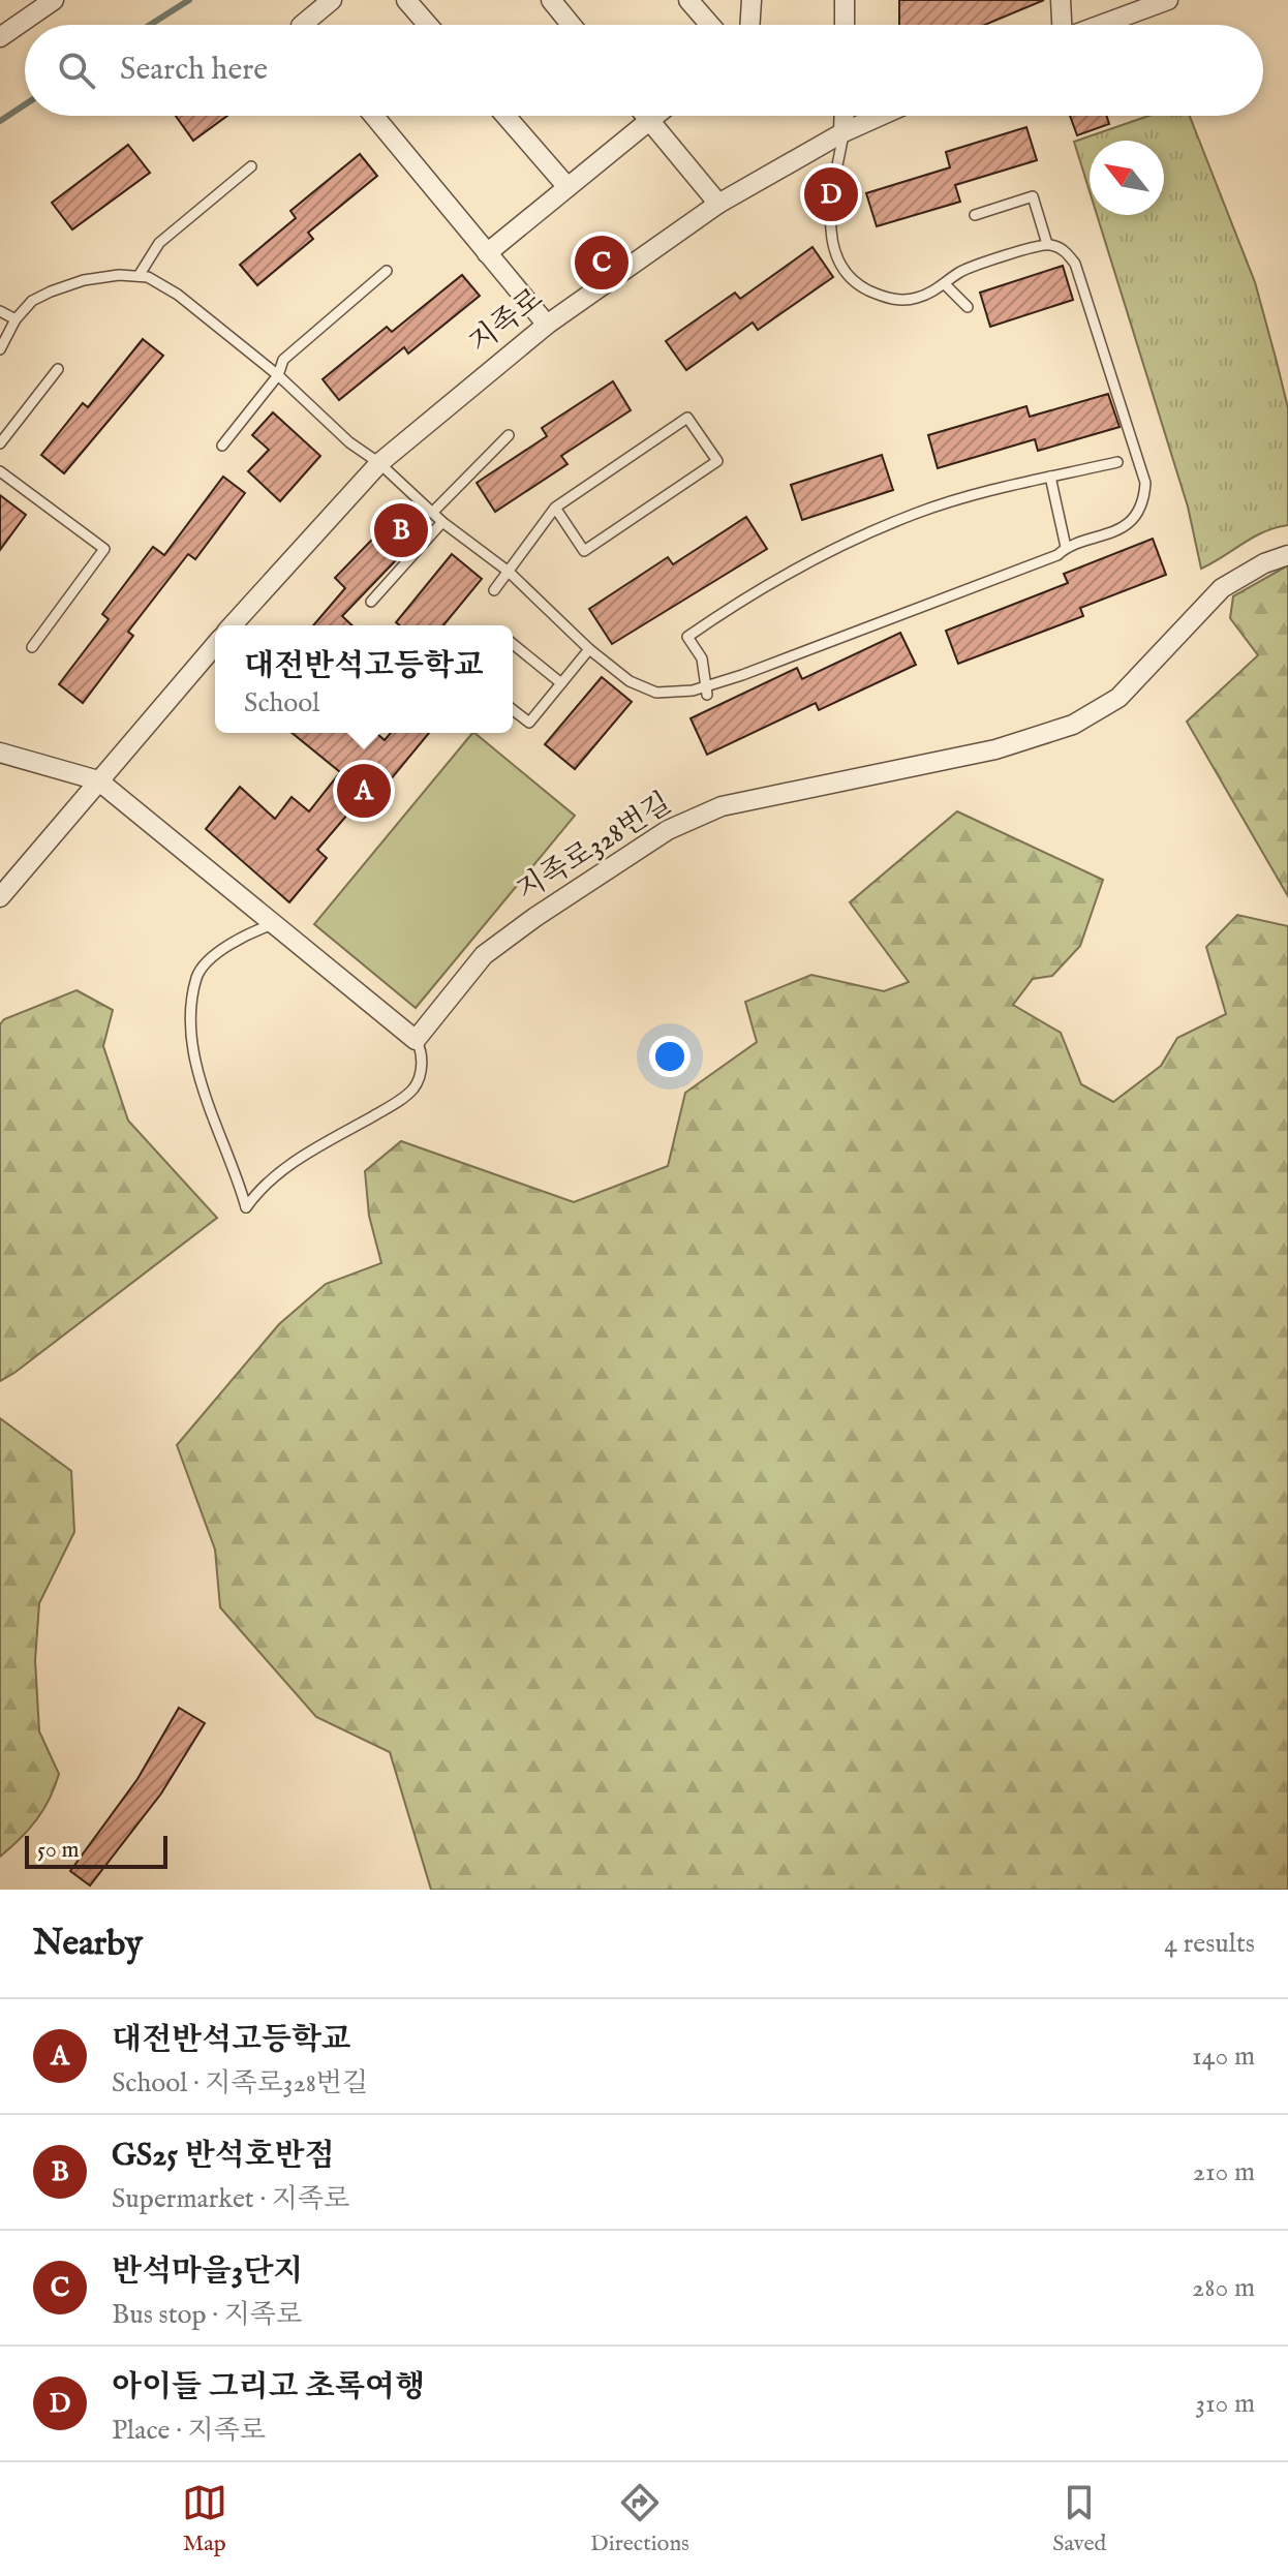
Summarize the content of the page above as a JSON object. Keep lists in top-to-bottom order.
{
  "streets": {
    "street": ["지족로", "지족로328번길"]
  },
  "scale_bar": "50 m",
  "north": "top left",
  "page": {
    "search": "Search here",
    "pins": [
      "D",
      "C",
      "B",
      "A"
    ],
    "popup": ["대전반석고등학교", "School"],
    "scale": "50 m",
    "heading": ["Nearby", "4 results"],
    "list": [
      {
        "mark": "A",
        "name": "대전반석고등학교",
        "note": "School · 지족로328번길",
        "value": "140 m"
      },
      {
        "mark": "B",
        "name": "GS25 반석호반점",
        "note": "Supermarket · 지족로",
        "value": "210 m"
      },
      {
        "mark": "C",
        "name": "반석마을3단지",
        "note": "Bus stop · 지족로",
        "value": "280 m"
      },
      {
        "mark": "D",
        "name": "아이들 그리고 초록여행",
        "note": "Place · 지족로",
        "value": "310 m"
      }
    ],
    "nav": ["Map", "Directions", "Saved"]
  }
}
